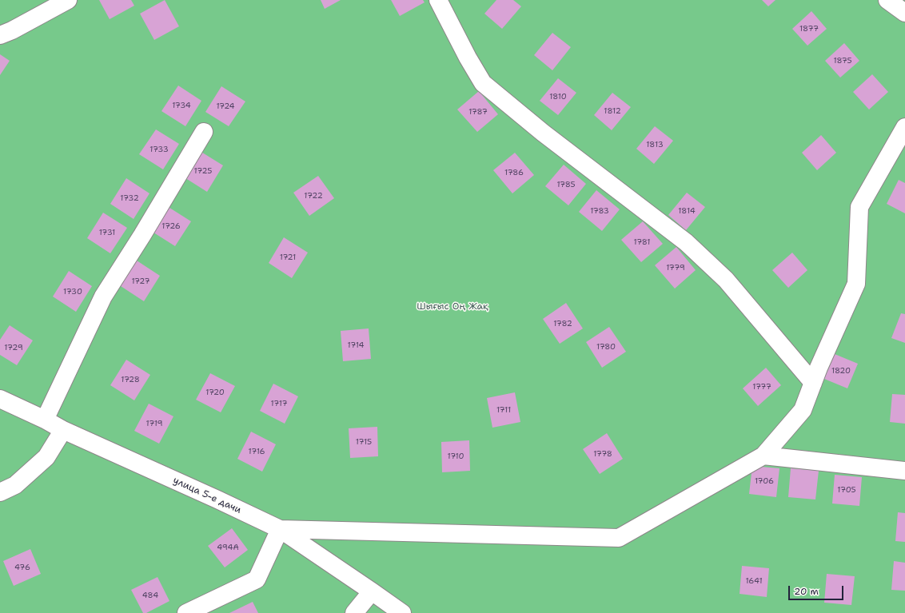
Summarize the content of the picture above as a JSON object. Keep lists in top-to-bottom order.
{
  "streets": {
    "street": ["улица 5-е дачи"]
  },
  "parks": ["Шығыс Оң Жақ"],
  "house_numbers": [
    "1877",
    "1875",
    "1810",
    "1734",
    "1724",
    "1812",
    "1787",
    "1813",
    "1733",
    "1725",
    "1786",
    "1785",
    "1722",
    "1732",
    "1783",
    "1814",
    "1726",
    "1731",
    "1781",
    "1721",
    "1779",
    "1727",
    "1730",
    "1782",
    "1714",
    "1780",
    "1729",
    "1820",
    "1728",
    "1777",
    "1720",
    "1717",
    "1711",
    "1719",
    "1715",
    "1716",
    "1778",
    "1710",
    "1706",
    "1705",
    "494А",
    "476",
    "1641",
    "484"
  ],
  "scale_bar": "20 m"
}
